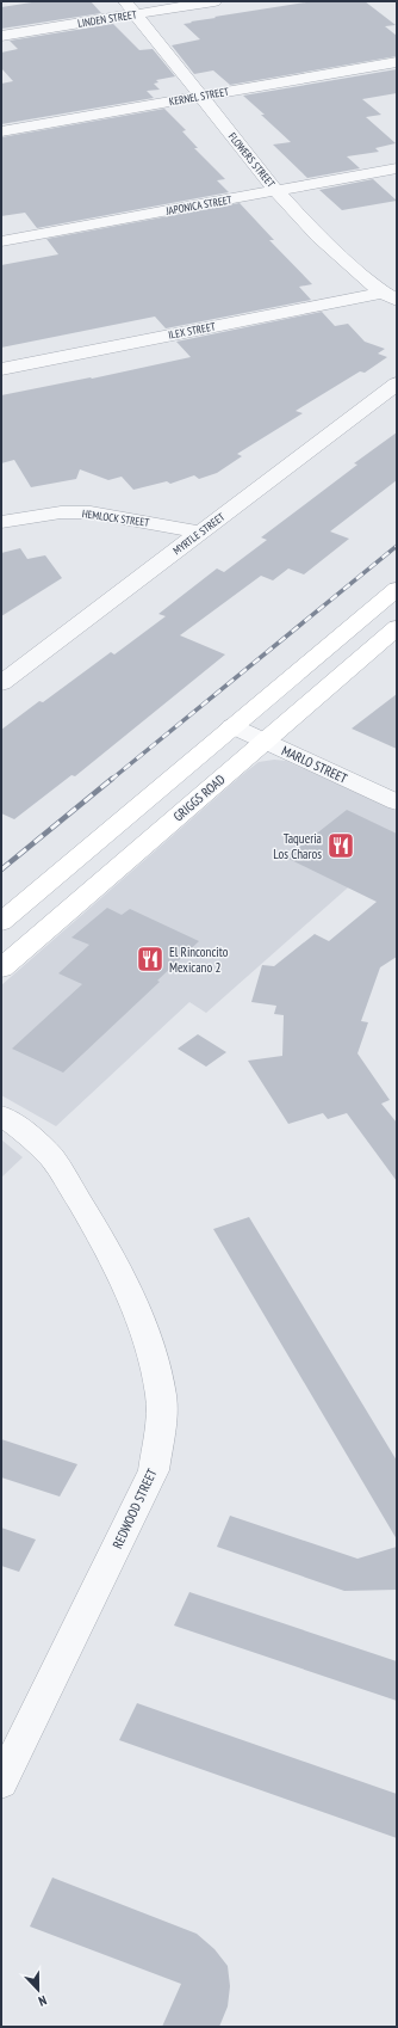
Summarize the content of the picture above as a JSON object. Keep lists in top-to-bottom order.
{
  "streets": {
    "main road": ["GRIGGS ROAD"],
    "street": [
      "LINDEN STREET",
      "KERNEL STREET",
      "FLOWERS STREET",
      "JAPONICA STREET",
      "ILEX STREET",
      "HEMLOCK STREET",
      "MYRTLE STREET",
      "MARLO STREET",
      "REDWOOD STREET"
    ]
  },
  "crossings": [
    ["LINDEN STREET", "FLOWERS STREET"],
    ["KERNEL STREET", "FLOWERS STREET"],
    ["FLOWERS STREET", "JAPONICA STREET"],
    ["FLOWERS STREET", "ILEX STREET"],
    ["HEMLOCK STREET", "MYRTLE STREET"],
    ["MARLO STREET", "GRIGGS ROAD"]
  ],
  "places": {
    "restaurant": ["Taqueria Los Charos", "El Rinconcito Mexicano 2"]
  },
  "north": "bottom"
}
